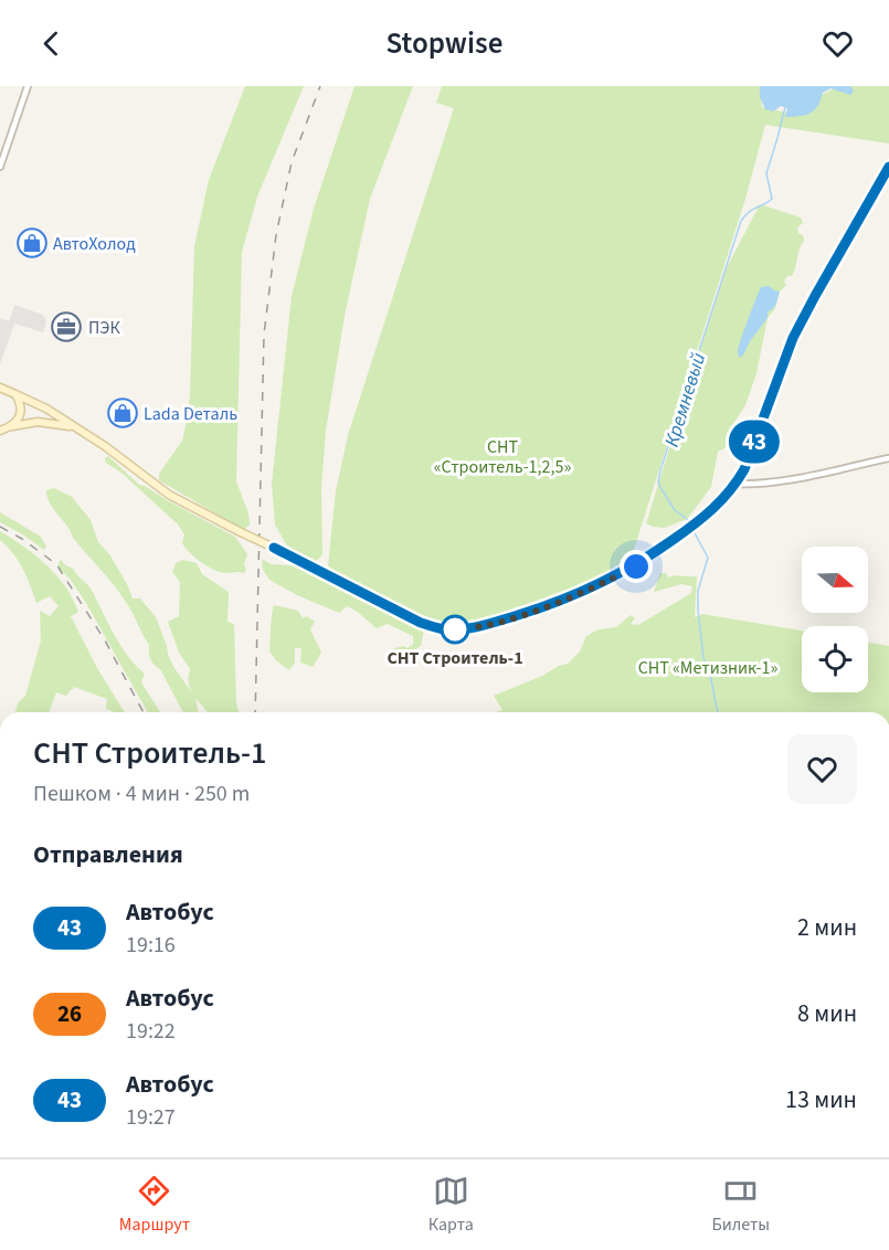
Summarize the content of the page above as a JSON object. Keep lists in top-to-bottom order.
{
  "water": ["Кремневый"],
  "parks": ["СНТ «Строитель-1,2,5»", "СНТ «Метизник-1»"],
  "places": {
    "shop": ["АвтоХолод", "Lada Dеталь"],
    "office": ["ПЭК"],
    "other": ["СНТ Строитель-1"]
  },
  "lines": ["bus line 43"],
  "north": "right",
  "page": {
    "header": "Stopwise",
    "on_map": "43",
    "heading": [
      ["СНТ Строитель-1", "Пешком · 4 мин · 250 m"],
      "Отправления"
    ],
    "list": [
      {
        "mark": "43",
        "name": "Автобус",
        "note": "19:16",
        "value": "2 мин"
      },
      {
        "mark": "26",
        "name": "Автобус",
        "note": "19:22",
        "value": "8 мин"
      },
      {
        "mark": "43",
        "name": "Автобус",
        "note": "19:27",
        "value": "13 мин"
      }
    ],
    "tabs": ["Маршрут", "Карта", "Билеты"]
  }
}
